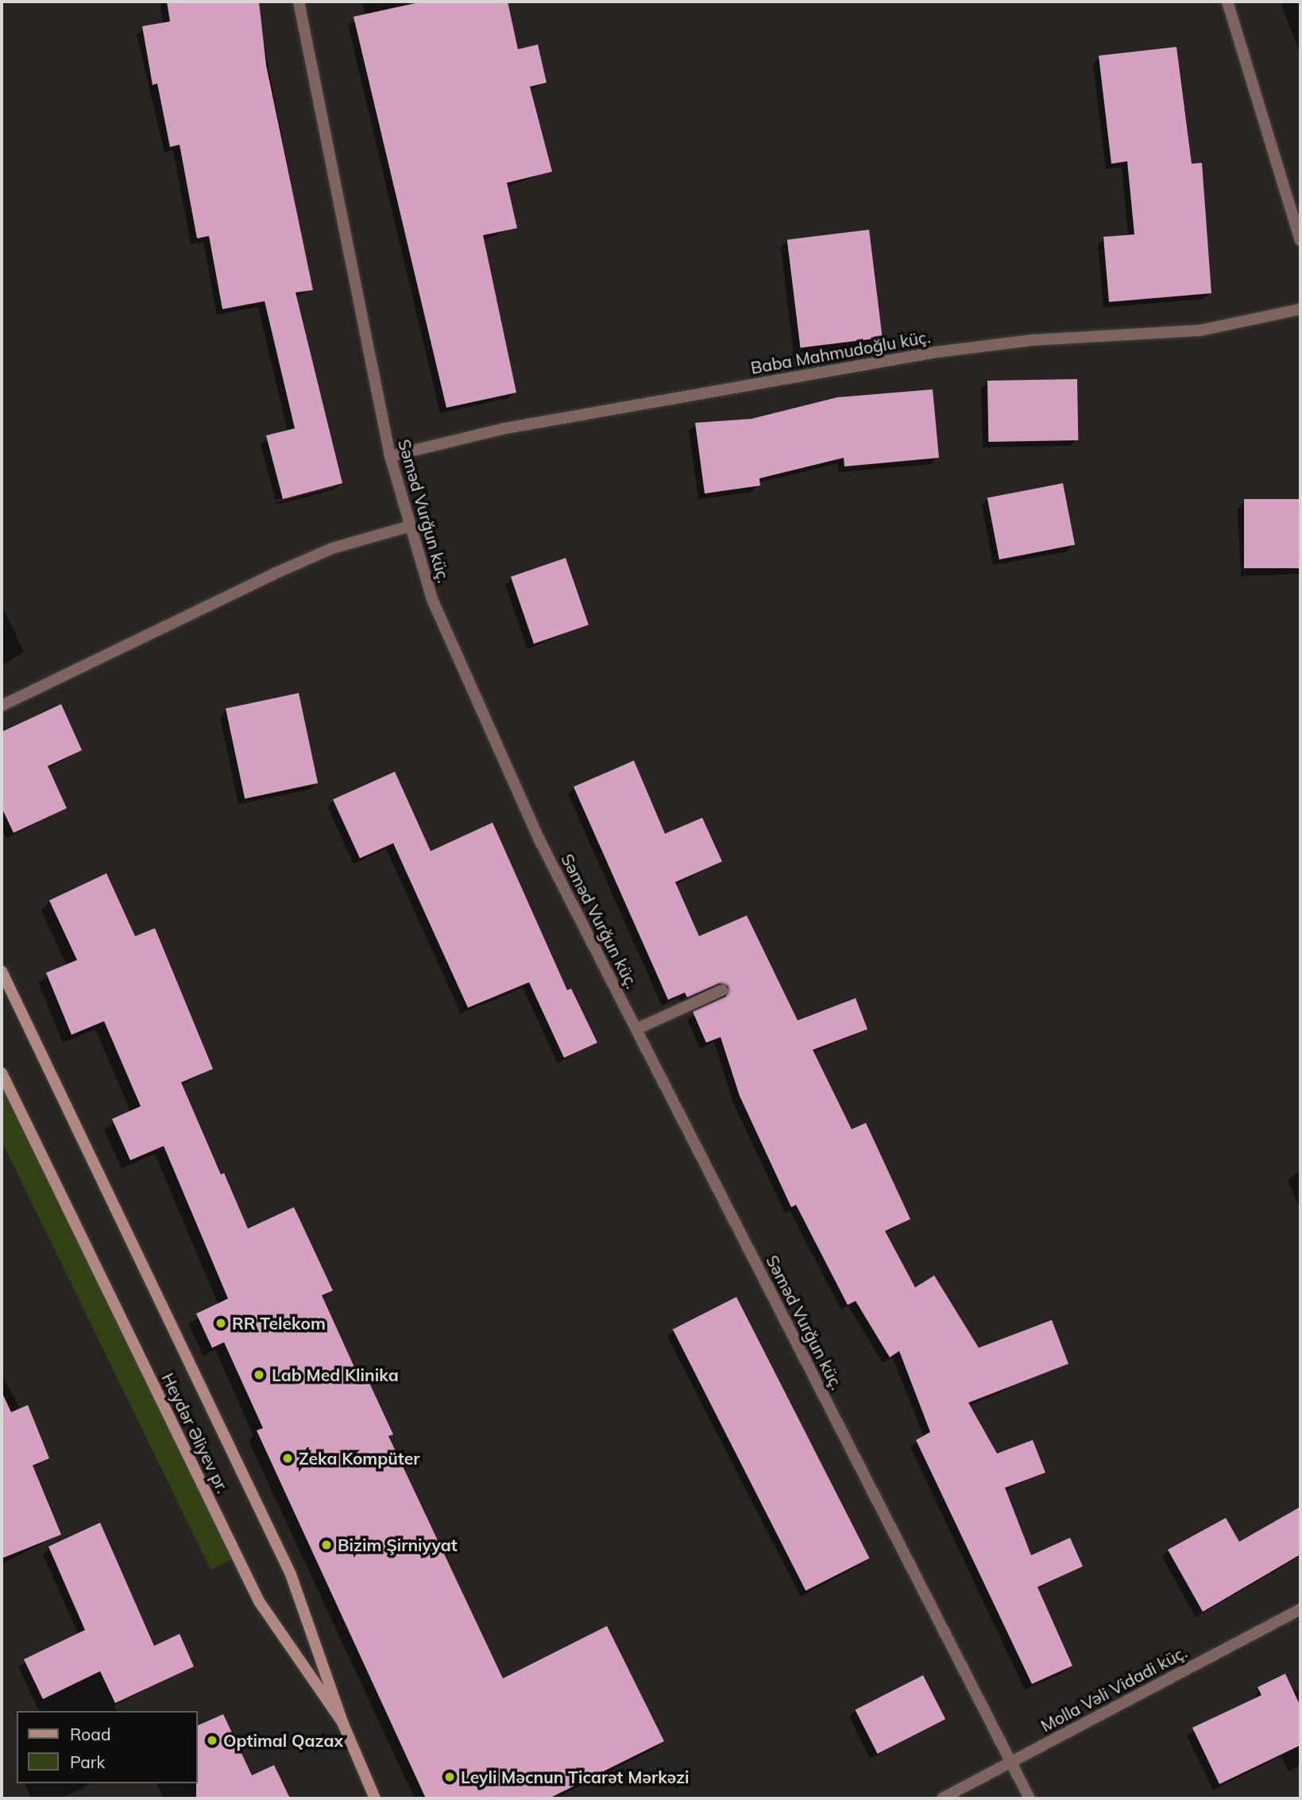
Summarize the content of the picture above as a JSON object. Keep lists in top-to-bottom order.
{
  "streets": {
    "main road": ["Heydər Əliyev pr."],
    "street": ["Baba Mahmudoğlu küç.", "Səməd Vurğun küç.", "Molla Vəli Vidadi küç."]
  },
  "crossings": [
    ["Baba Mahmudoğlu küç.", "Səməd Vurğun küç."],
    ["Səməd Vurğun küç.", "Molla Vəli Vidadi küç."]
  ],
  "places": [
    "RR Telekom",
    "Lab Med Klinika",
    "Zeka Kompüter",
    "Bizim Şirniyyat",
    "Optimal Qazax",
    "Leyli Məcnun Ticarət Mərkəzi"
  ],
  "legend": ["Road", "Park"]
}
